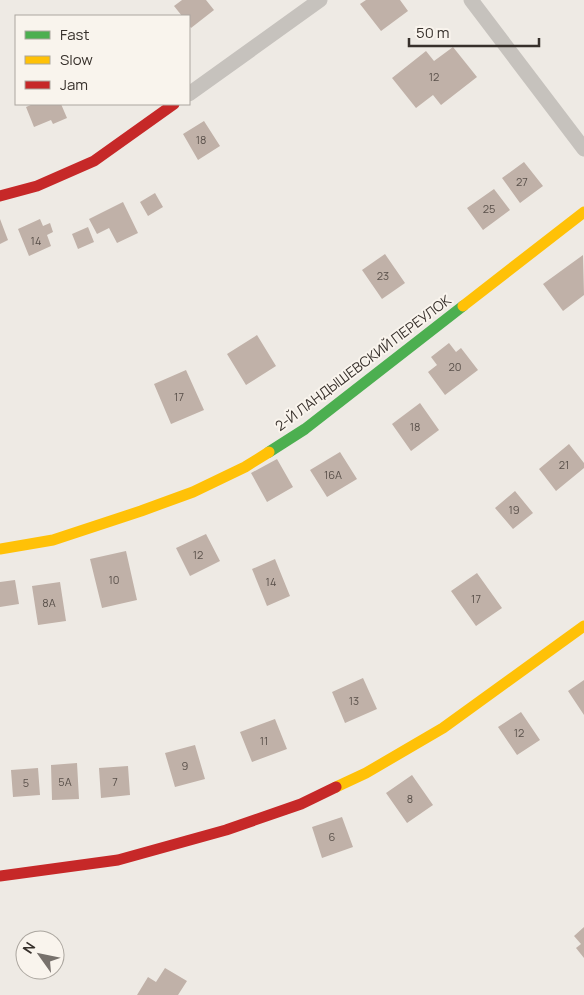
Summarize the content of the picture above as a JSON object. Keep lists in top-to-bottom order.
{
  "streets": {
    "street": ["2-Й ЛАНДЫШЕВСКИЙ ПЕРЕУЛОК"]
  },
  "house_numbers": [
    "12",
    "18",
    "27",
    "25",
    "14",
    "23",
    "20",
    "17",
    "18",
    "21",
    "16А",
    "19",
    "12",
    "10",
    "14",
    "17",
    "8А",
    "13",
    "12",
    "11",
    "9",
    "5А",
    "7",
    "5",
    "8",
    "6"
  ],
  "legend": ["Fast", "Slow", "Jam"],
  "scale_bar": "50 m",
  "north": "top left"
}
